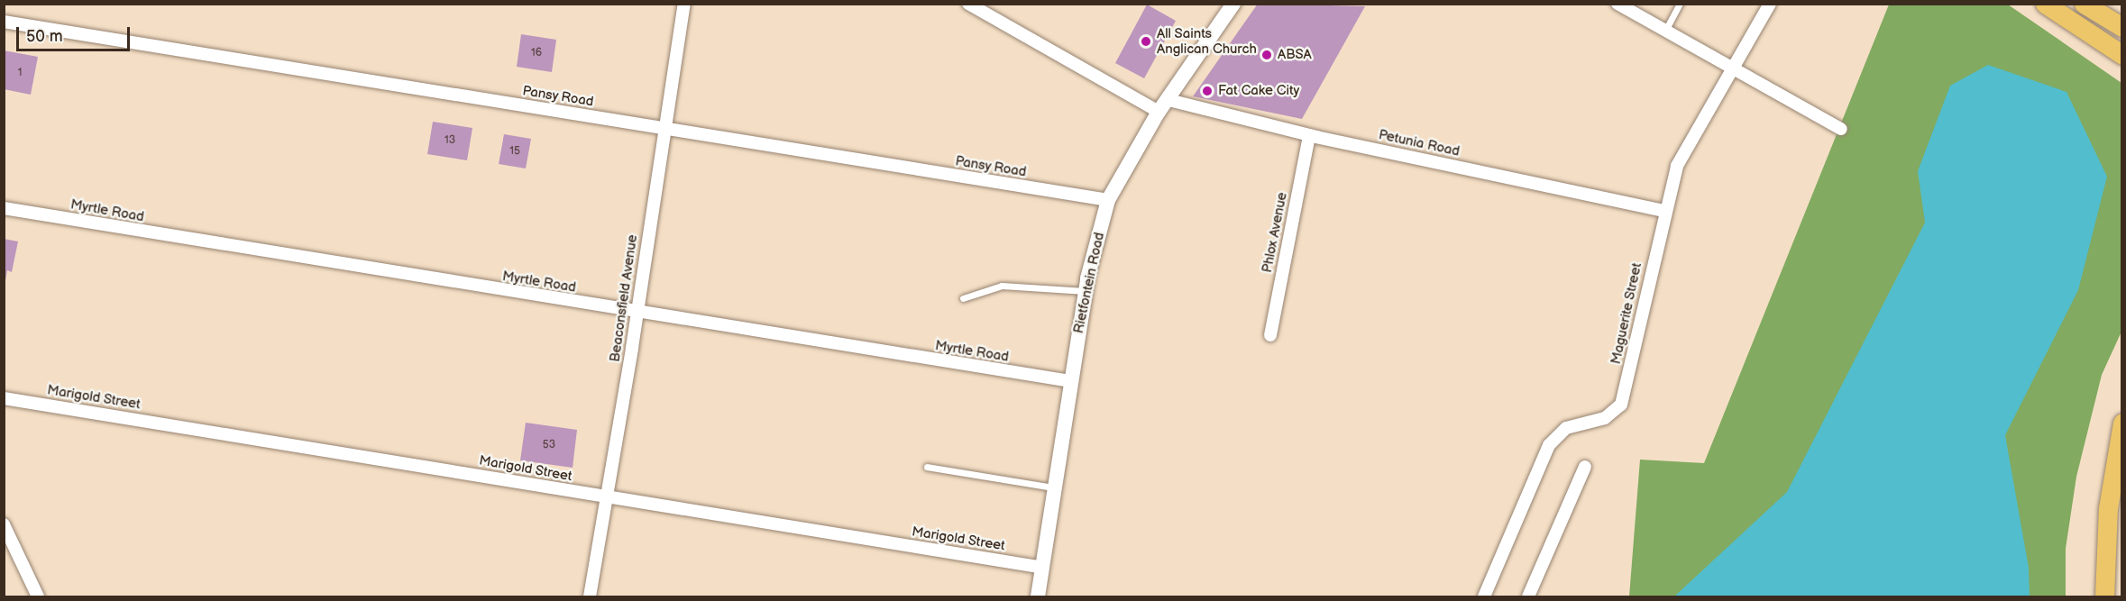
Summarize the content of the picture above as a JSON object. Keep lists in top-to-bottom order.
{
  "streets": {
    "street": [
      "Pansy Road",
      "Petunia Road",
      "Myrtle Road",
      "Phlox Avenue",
      "Rietfontein Road",
      "Beaconsfield Avenue",
      "Maguerite Street",
      "Marigold Street"
    ]
  },
  "crossings": [
    ["Pansy Road", "Rietfontein Road"],
    ["Pansy Road", "Beaconsfield Avenue"],
    ["Petunia Road", "Phlox Avenue"],
    ["Petunia Road", "Rietfontein Road"],
    ["Petunia Road", "Maguerite Street"],
    ["Myrtle Road", "Rietfontein Road"],
    ["Myrtle Road", "Beaconsfield Avenue"],
    ["Rietfontein Road", "Marigold Street"],
    ["Beaconsfield Avenue", "Marigold Street"]
  ],
  "places": ["All Saints Anglican Church", "ABSA", "Fat Cake City"],
  "house_numbers": [
    "16",
    "1",
    "13",
    "15",
    "53"
  ],
  "scale_bar": "50 m"
}
